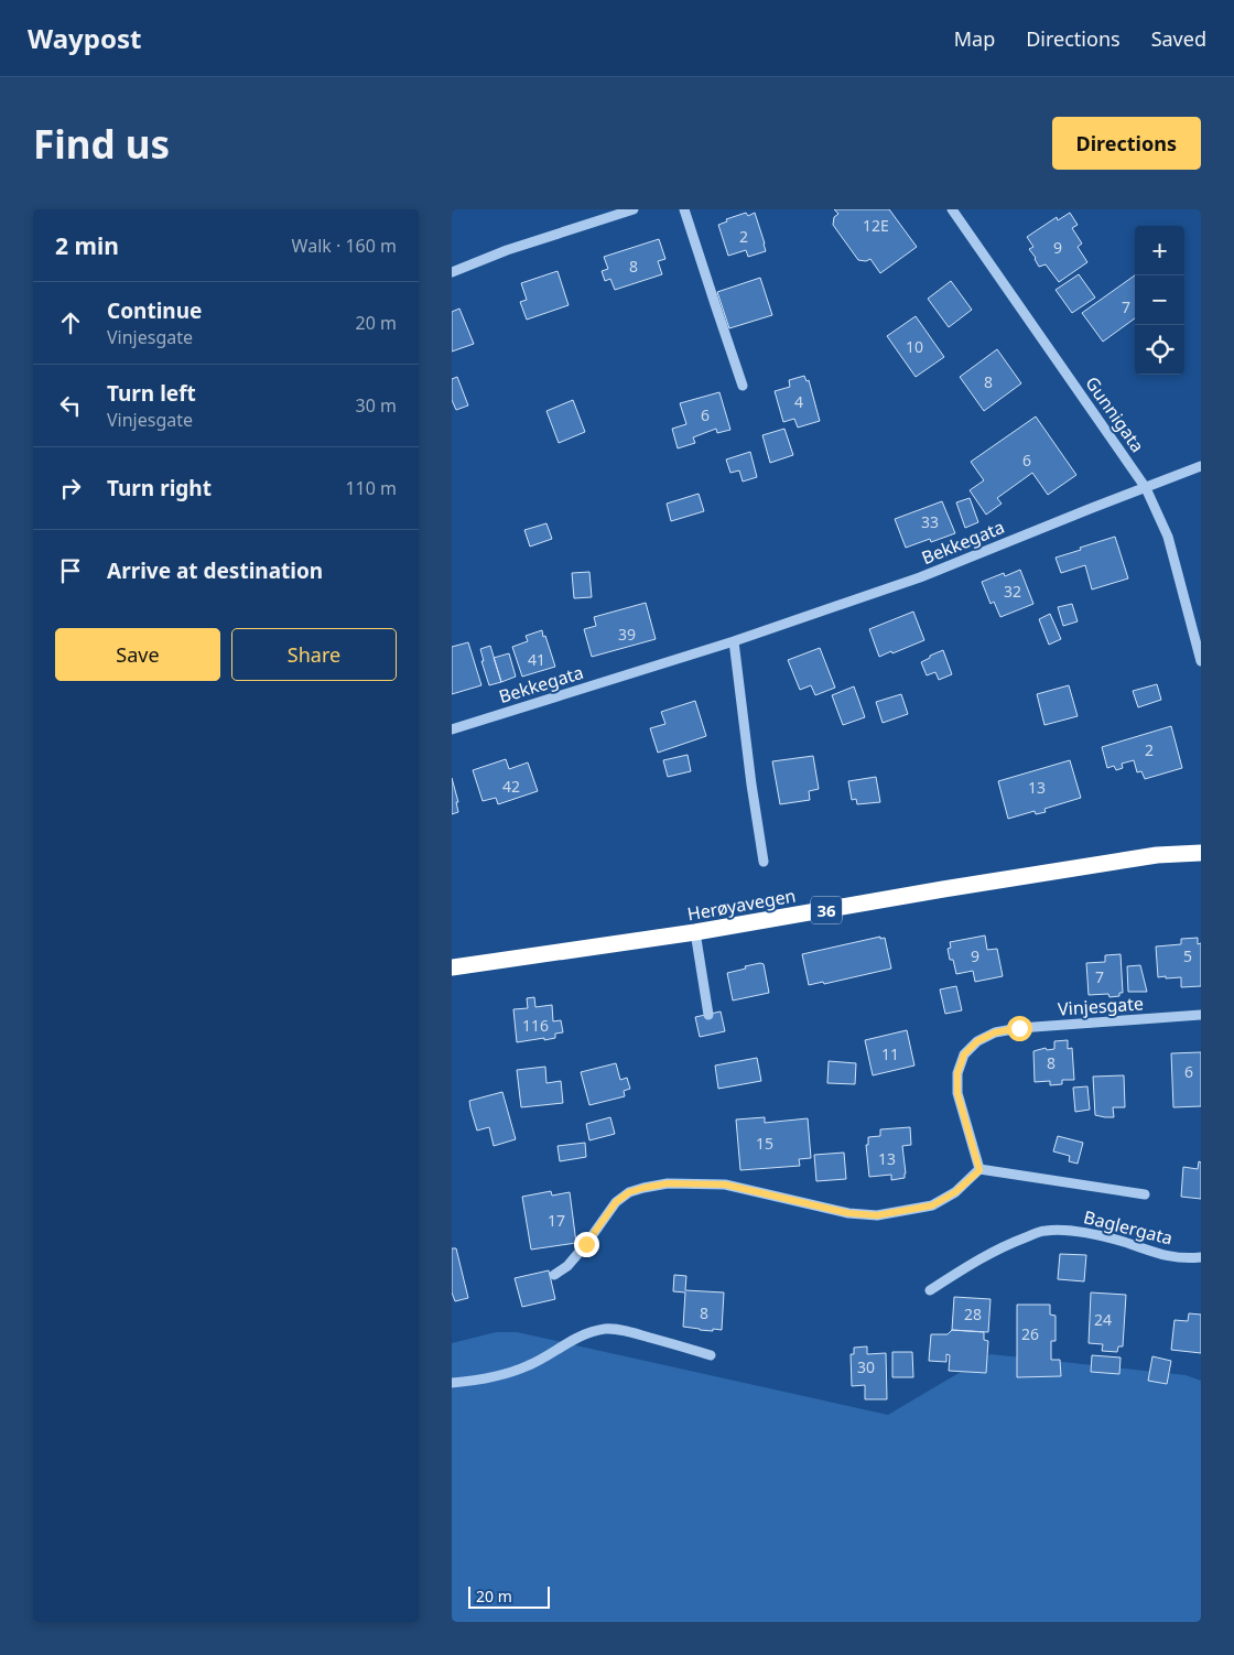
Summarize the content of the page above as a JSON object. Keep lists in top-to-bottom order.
{
  "streets": {
    "highway": ["Herøyavegen", "36"],
    "street": [
      "Gunnigata",
      "Bekkegata",
      "Vinjesgate",
      "Baglergata"
    ]
  },
  "crossings": [
    ["Gunnigata", "Bekkegata"]
  ],
  "house_numbers": [
    "12E",
    "2",
    "9",
    "8",
    "7",
    "10",
    "8",
    "4",
    "6",
    "6",
    "33",
    "32",
    "39",
    "41",
    "2",
    "42",
    "13",
    "9",
    "5",
    "7",
    "116",
    "11",
    "8",
    "6",
    "15",
    "13",
    "17",
    "8",
    "28",
    "24",
    "26",
    "30"
  ],
  "scale_bar": "20 m",
  "page": {
    "header": "Waypost",
    "nav": ["Map", "Directions", "Saved"],
    "buttons": [
      "Directions",
      ["Save", "Share"]
    ],
    "title": "Find us",
    "heading": ["2 min", "Walk · 160 m"],
    "map_buttons": ["+", "−"],
    "list": [
      ["Continue", "Vinjesgate", "20 m"],
      ["Turn left", "Vinjesgate", "30 m"],
      ["Turn right", "110 m"],
      "Arrive at destination"
    ],
    "scale": "20 m"
  }
}
